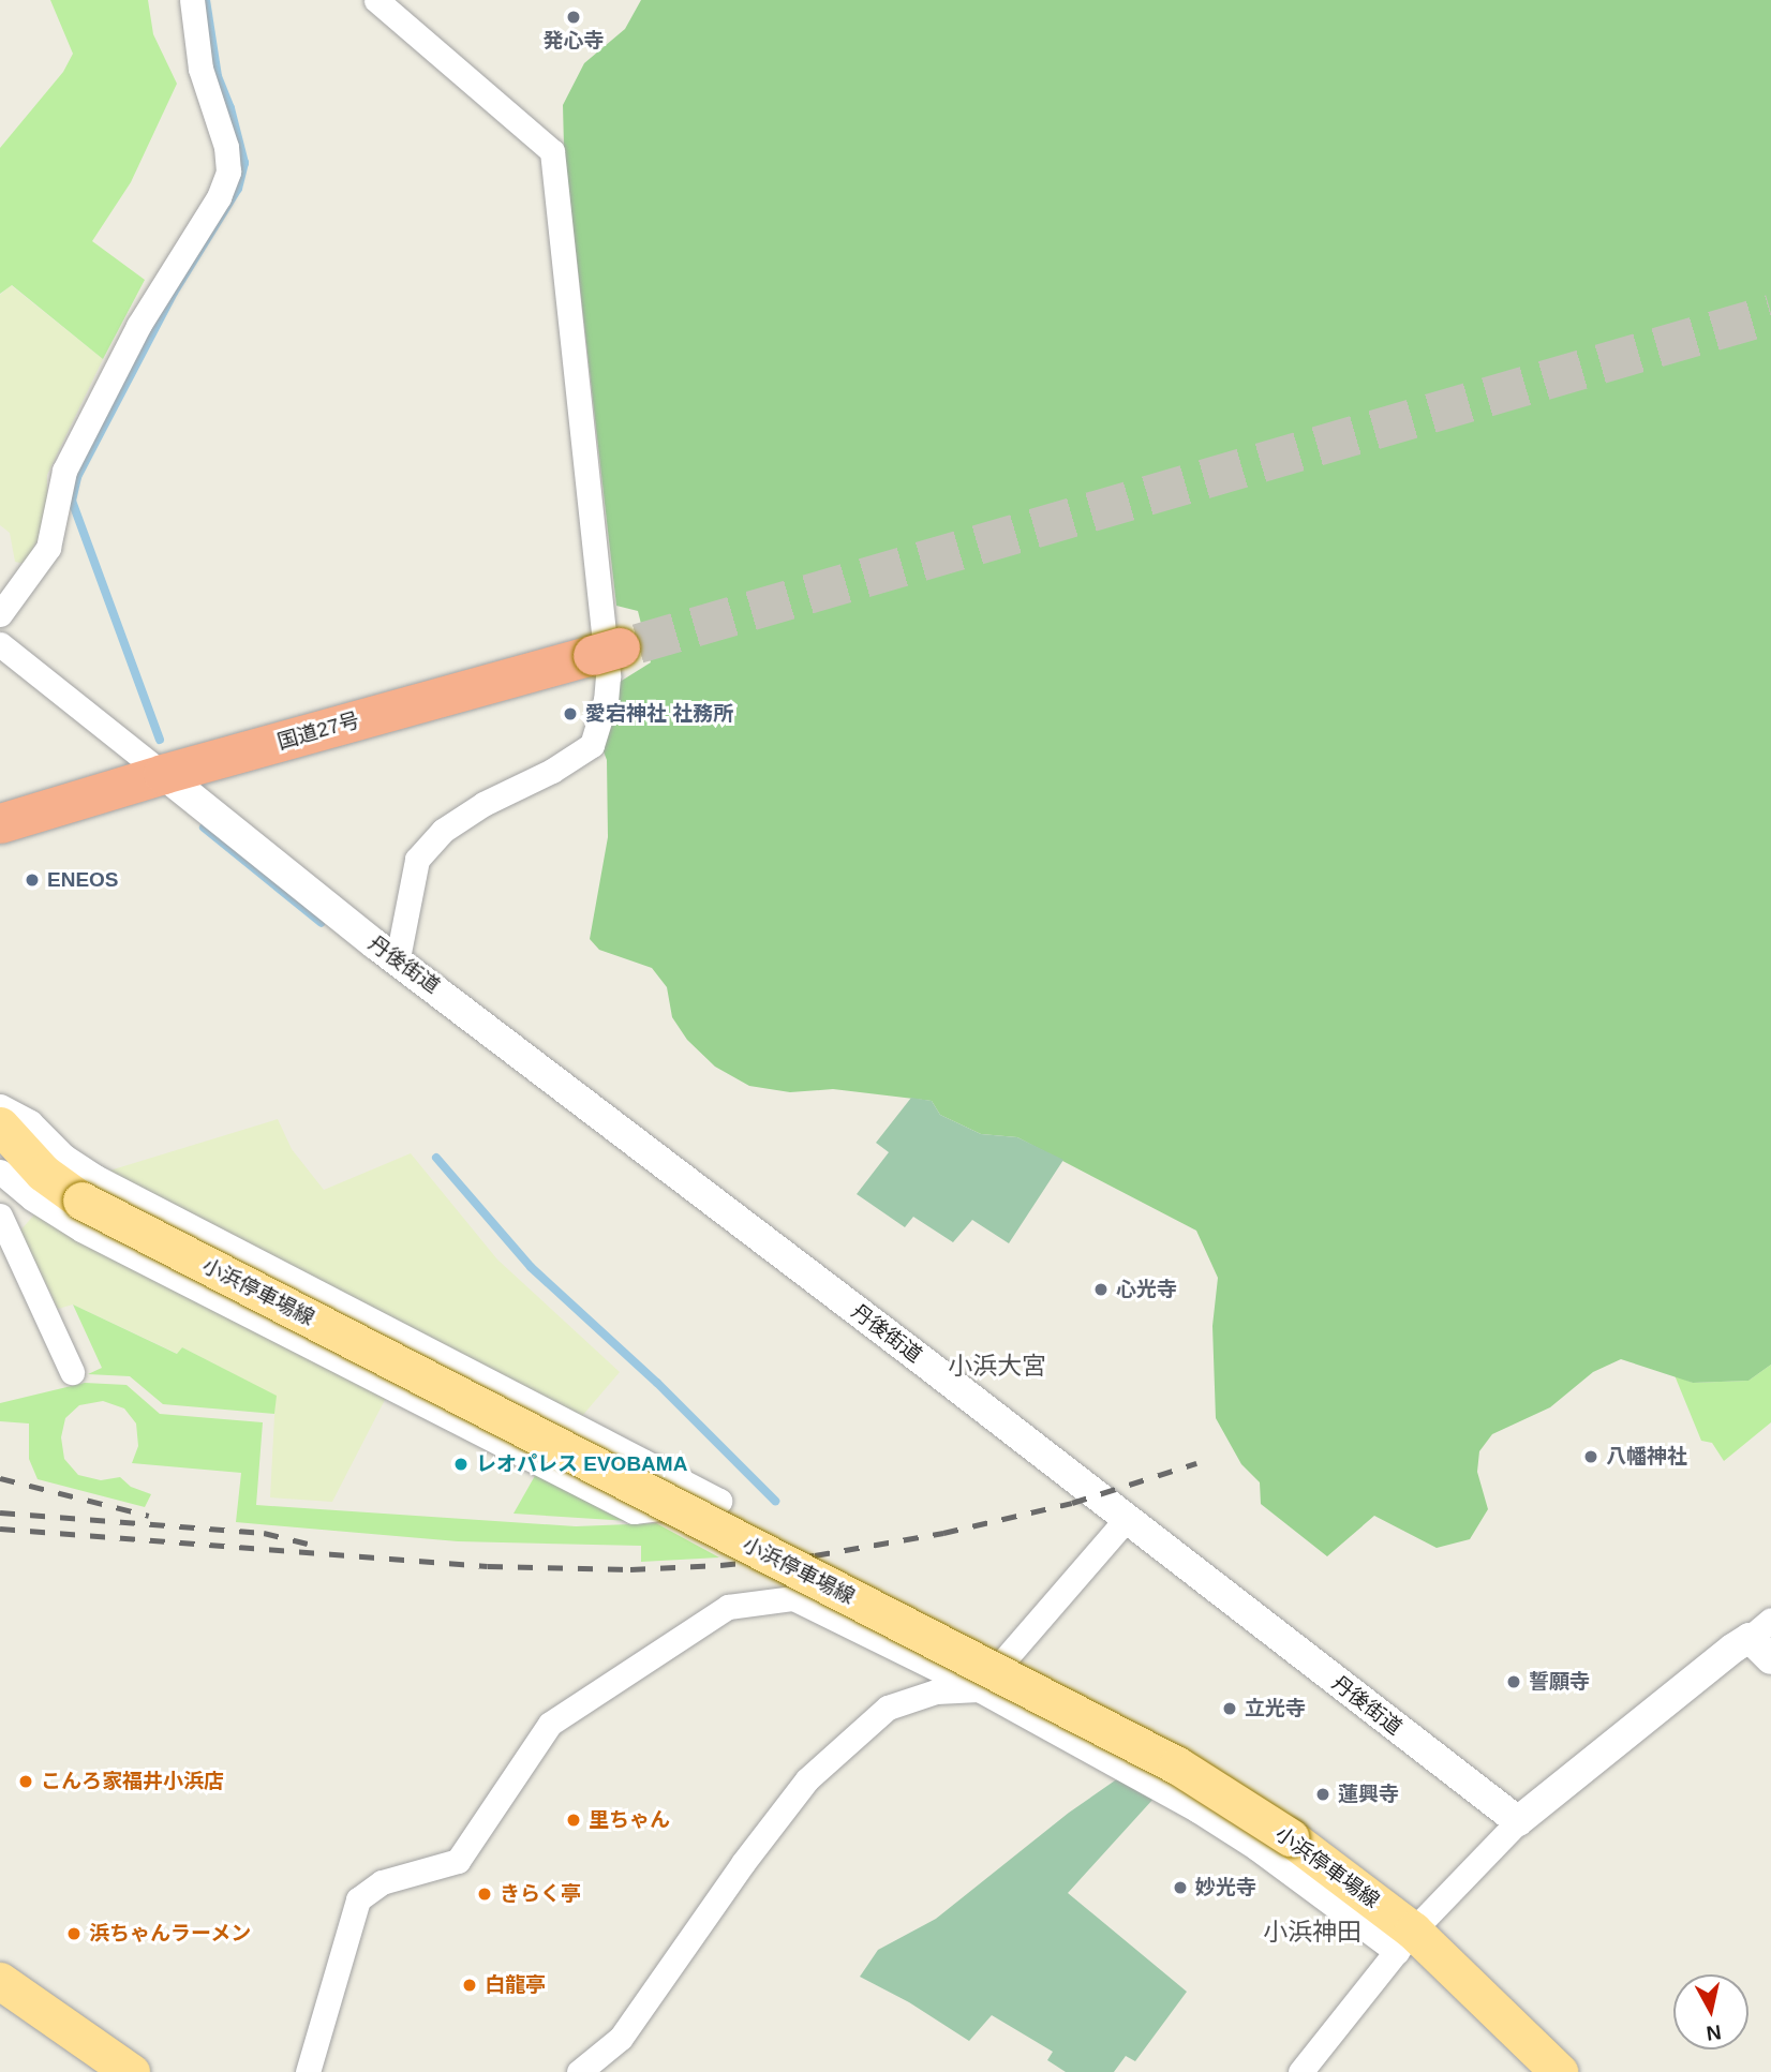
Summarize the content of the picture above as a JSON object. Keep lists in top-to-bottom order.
{
  "streets": {
    "highway": ["国道27号"],
    "main road": ["小浜停車場線"],
    "street": ["丹後街道"]
  },
  "crossings": [
    ["国道27号", "丹後街道"]
  ],
  "districts": ["小浜大宮", "小浜神田"],
  "places": [
    "発心寺",
    "愛宕神社 社務所",
    "ENEOS",
    "心光寺",
    "八幡神社",
    "レオパレス EVOBAMA",
    "誓願寺",
    "立光寺",
    "こんろ家福井小浜店",
    "蓮興寺",
    "里ちゃん",
    "妙光寺",
    "きらく亭",
    "浜ちゃんラーメン",
    "白龍亭"
  ],
  "north": "bottom"
}
